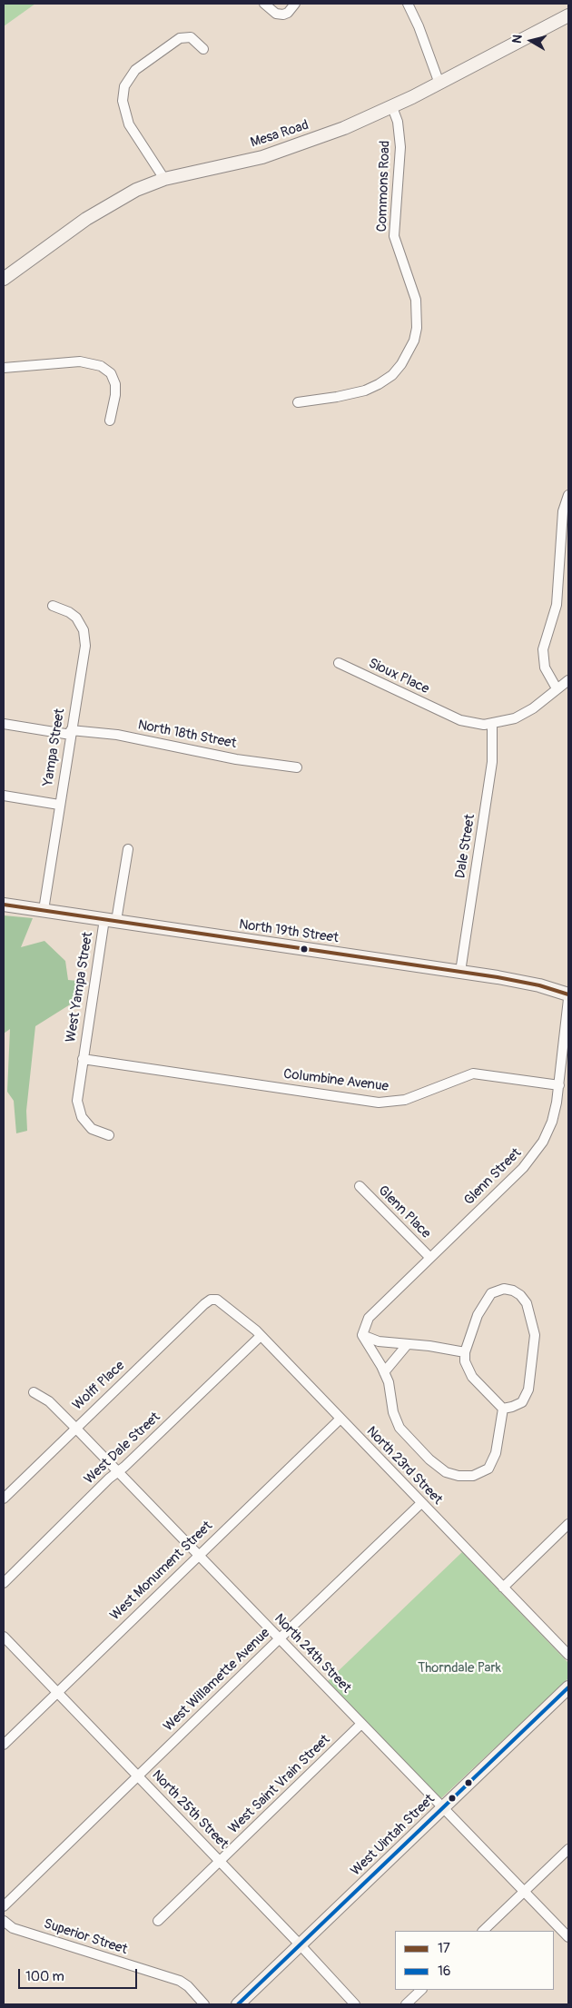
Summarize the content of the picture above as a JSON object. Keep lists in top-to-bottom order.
{
  "streets": {
    "main road": ["Mesa Road", "North 19th Street", "West Uintah Street"],
    "street": [
      "Commons Road",
      "Sioux Place",
      "North 18th Street",
      "Yampa Street",
      "Dale Street",
      "West Yampa Street",
      "Columbine Avenue",
      "Glenn Street",
      "Glenn Place",
      "Wolff Place",
      "West Dale Street",
      "North 23rd Street",
      "West Monument Street",
      "North 24th Street",
      "West Willamette Avenue",
      "West Saint Vrain Street",
      "North 25th Street",
      "Superior Street"
    ]
  },
  "crossings": [
    ["Mesa Road", "Commons Road"],
    ["Sioux Place", "Dale Street"],
    ["North 18th Street", "Yampa Street"],
    ["Yampa Street", "North 19th Street"],
    ["Dale Street", "North 19th Street"],
    ["North 19th Street", "West Yampa Street"],
    ["West Yampa Street", "Columbine Avenue"],
    ["Columbine Avenue", "Glenn Street"],
    ["Glenn Street", "Glenn Place"],
    ["Wolff Place", "North 23rd Street"],
    ["Wolff Place", "North 24th Street"],
    ["West Dale Street", "North 23rd Street"],
    ["West Dale Street", "North 24th Street"],
    ["North 23rd Street", "West Monument Street"],
    ["North 23rd Street", "West Willamette Avenue"],
    ["West Monument Street", "North 24th Street"],
    ["West Monument Street", "North 25th Street"],
    ["North 24th Street", "West Willamette Avenue"],
    ["North 24th Street", "West Saint Vrain Street"],
    ["North 24th Street", "West Uintah Street"],
    ["West Willamette Avenue", "North 25th Street"],
    ["West Saint Vrain Street", "North 25th Street"],
    ["North 25th Street", "West Uintah Street"]
  ],
  "parks": ["Thorndale Park"],
  "lines": ["transit line 17", "transit line 16"],
  "legend": ["17", "16"],
  "scale_bar": "100 m",
  "north": "left"
}
